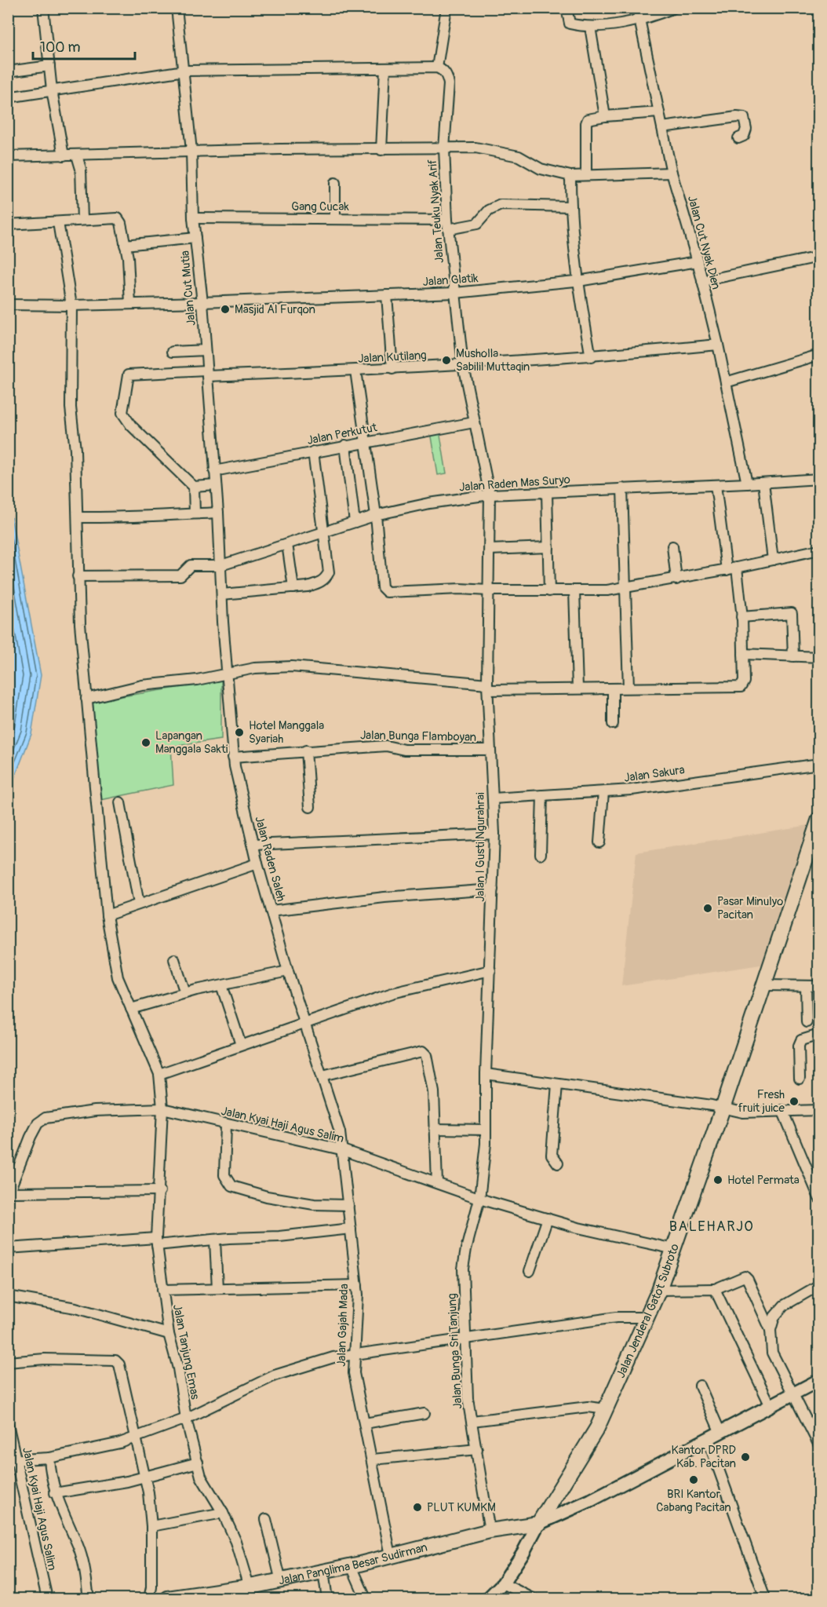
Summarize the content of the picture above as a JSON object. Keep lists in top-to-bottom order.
{
  "streets": {
    "highway": ["Jalan Jenderal Gatot Subroto", "Jalan Panglima Besar Sudirman"],
    "street": [
      "Gang Cucak",
      "Jalan Teuku Nyak Arif",
      "Jalan Cut Nyak Dien",
      "Jalan Glatik",
      "Jalan Cut Mutia",
      "Jalan Kutilang",
      "Jalan Perkutut",
      "Jalan Raden Mas Suryo",
      "Jalan Bunga Flamboyan",
      "Jalan Sakura",
      "Jalan I Gusti Ngurahrai",
      "Jalan Raden Saleh",
      "Jalan Kyai Haji Agus Salim",
      "Jalan Gajah Mada",
      "Jalan Bunga Sri Tanjung",
      "Jalan Tanjung Emas"
    ]
  },
  "crossings": [
    ["Gang Cucak", "Jalan Teuku Nyak Arif"],
    ["Gang Cucak", "Jalan Cut Mutia"],
    ["Jalan Teuku Nyak Arif", "Jalan Glatik"],
    ["Jalan Teuku Nyak Arif", "Jalan Kutilang"],
    ["Jalan Teuku Nyak Arif", "Jalan Perkutut"],
    ["Jalan Teuku Nyak Arif", "Jalan Raden Mas Suryo"],
    ["Jalan Teuku Nyak Arif", "Jalan I Gusti Ngurahrai"],
    ["Jalan Cut Nyak Dien", "Jalan Glatik"],
    ["Jalan Cut Nyak Dien", "Jalan Kutilang"],
    ["Jalan Cut Nyak Dien", "Jalan Raden Mas Suryo"],
    ["Jalan Glatik", "Jalan Cut Mutia"],
    ["Jalan Glatik", "Jalan Tanjung Emas"],
    ["Jalan Cut Mutia", "Jalan Kutilang"],
    ["Jalan Cut Mutia", "Jalan Perkutut"],
    ["Jalan Cut Mutia", "Jalan Raden Mas Suryo"],
    ["Jalan Cut Mutia", "Jalan Raden Saleh"],
    ["Jalan Raden Mas Suryo", "Jalan I Gusti Ngurahrai"],
    ["Jalan Raden Mas Suryo", "Jalan Raden Saleh"],
    ["Jalan Raden Mas Suryo", "Jalan Tanjung Emas"],
    ["Jalan Bunga Flamboyan", "Jalan I Gusti Ngurahrai"],
    ["Jalan Bunga Flamboyan", "Jalan Raden Saleh"],
    ["Jalan Sakura", "Jalan I Gusti Ngurahrai"],
    ["Jalan I Gusti Ngurahrai", "Jalan Kyai Haji Agus Salim"],
    ["Jalan I Gusti Ngurahrai", "Jalan Bunga Sri Tanjung"],
    ["Jalan Raden Saleh", "Jalan Kyai Haji Agus Salim"],
    ["Jalan Raden Saleh", "Jalan Gajah Mada"],
    ["Jalan Kyai Haji Agus Salim", "Jalan Jenderal Gatot Subroto"],
    ["Jalan Kyai Haji Agus Salim", "Jalan Gajah Mada"],
    ["Jalan Kyai Haji Agus Salim", "Jalan Bunga Sri Tanjung"],
    ["Jalan Kyai Haji Agus Salim", "Jalan Tanjung Emas"],
    ["Jalan Jenderal Gatot Subroto", "Jalan Panglima Besar Sudirman"],
    ["Jalan Gajah Mada", "Jalan Panglima Besar Sudirman"],
    ["Jalan Bunga Sri Tanjung", "Jalan Panglima Besar Sudirman"],
    ["Jalan Tanjung Emas", "Jalan Panglima Besar Sudirman"]
  ],
  "districts": ["BALEHARJO"],
  "places": [
    "Masjid Al Furqon",
    "Musholla Sabilil Muttaqin",
    "Hotel Manggala Syariah",
    "Lapangan Manggala Sakti",
    "Pasar Minulyo Pacitan",
    "Fresh fruit juice",
    "Hotel Permata",
    "Kantor DPRD Kab. Pacitan",
    "BRI Kantor Cabang Pacitan",
    "PLUT KUMKM"
  ],
  "scale_bar": "100 m"
}
